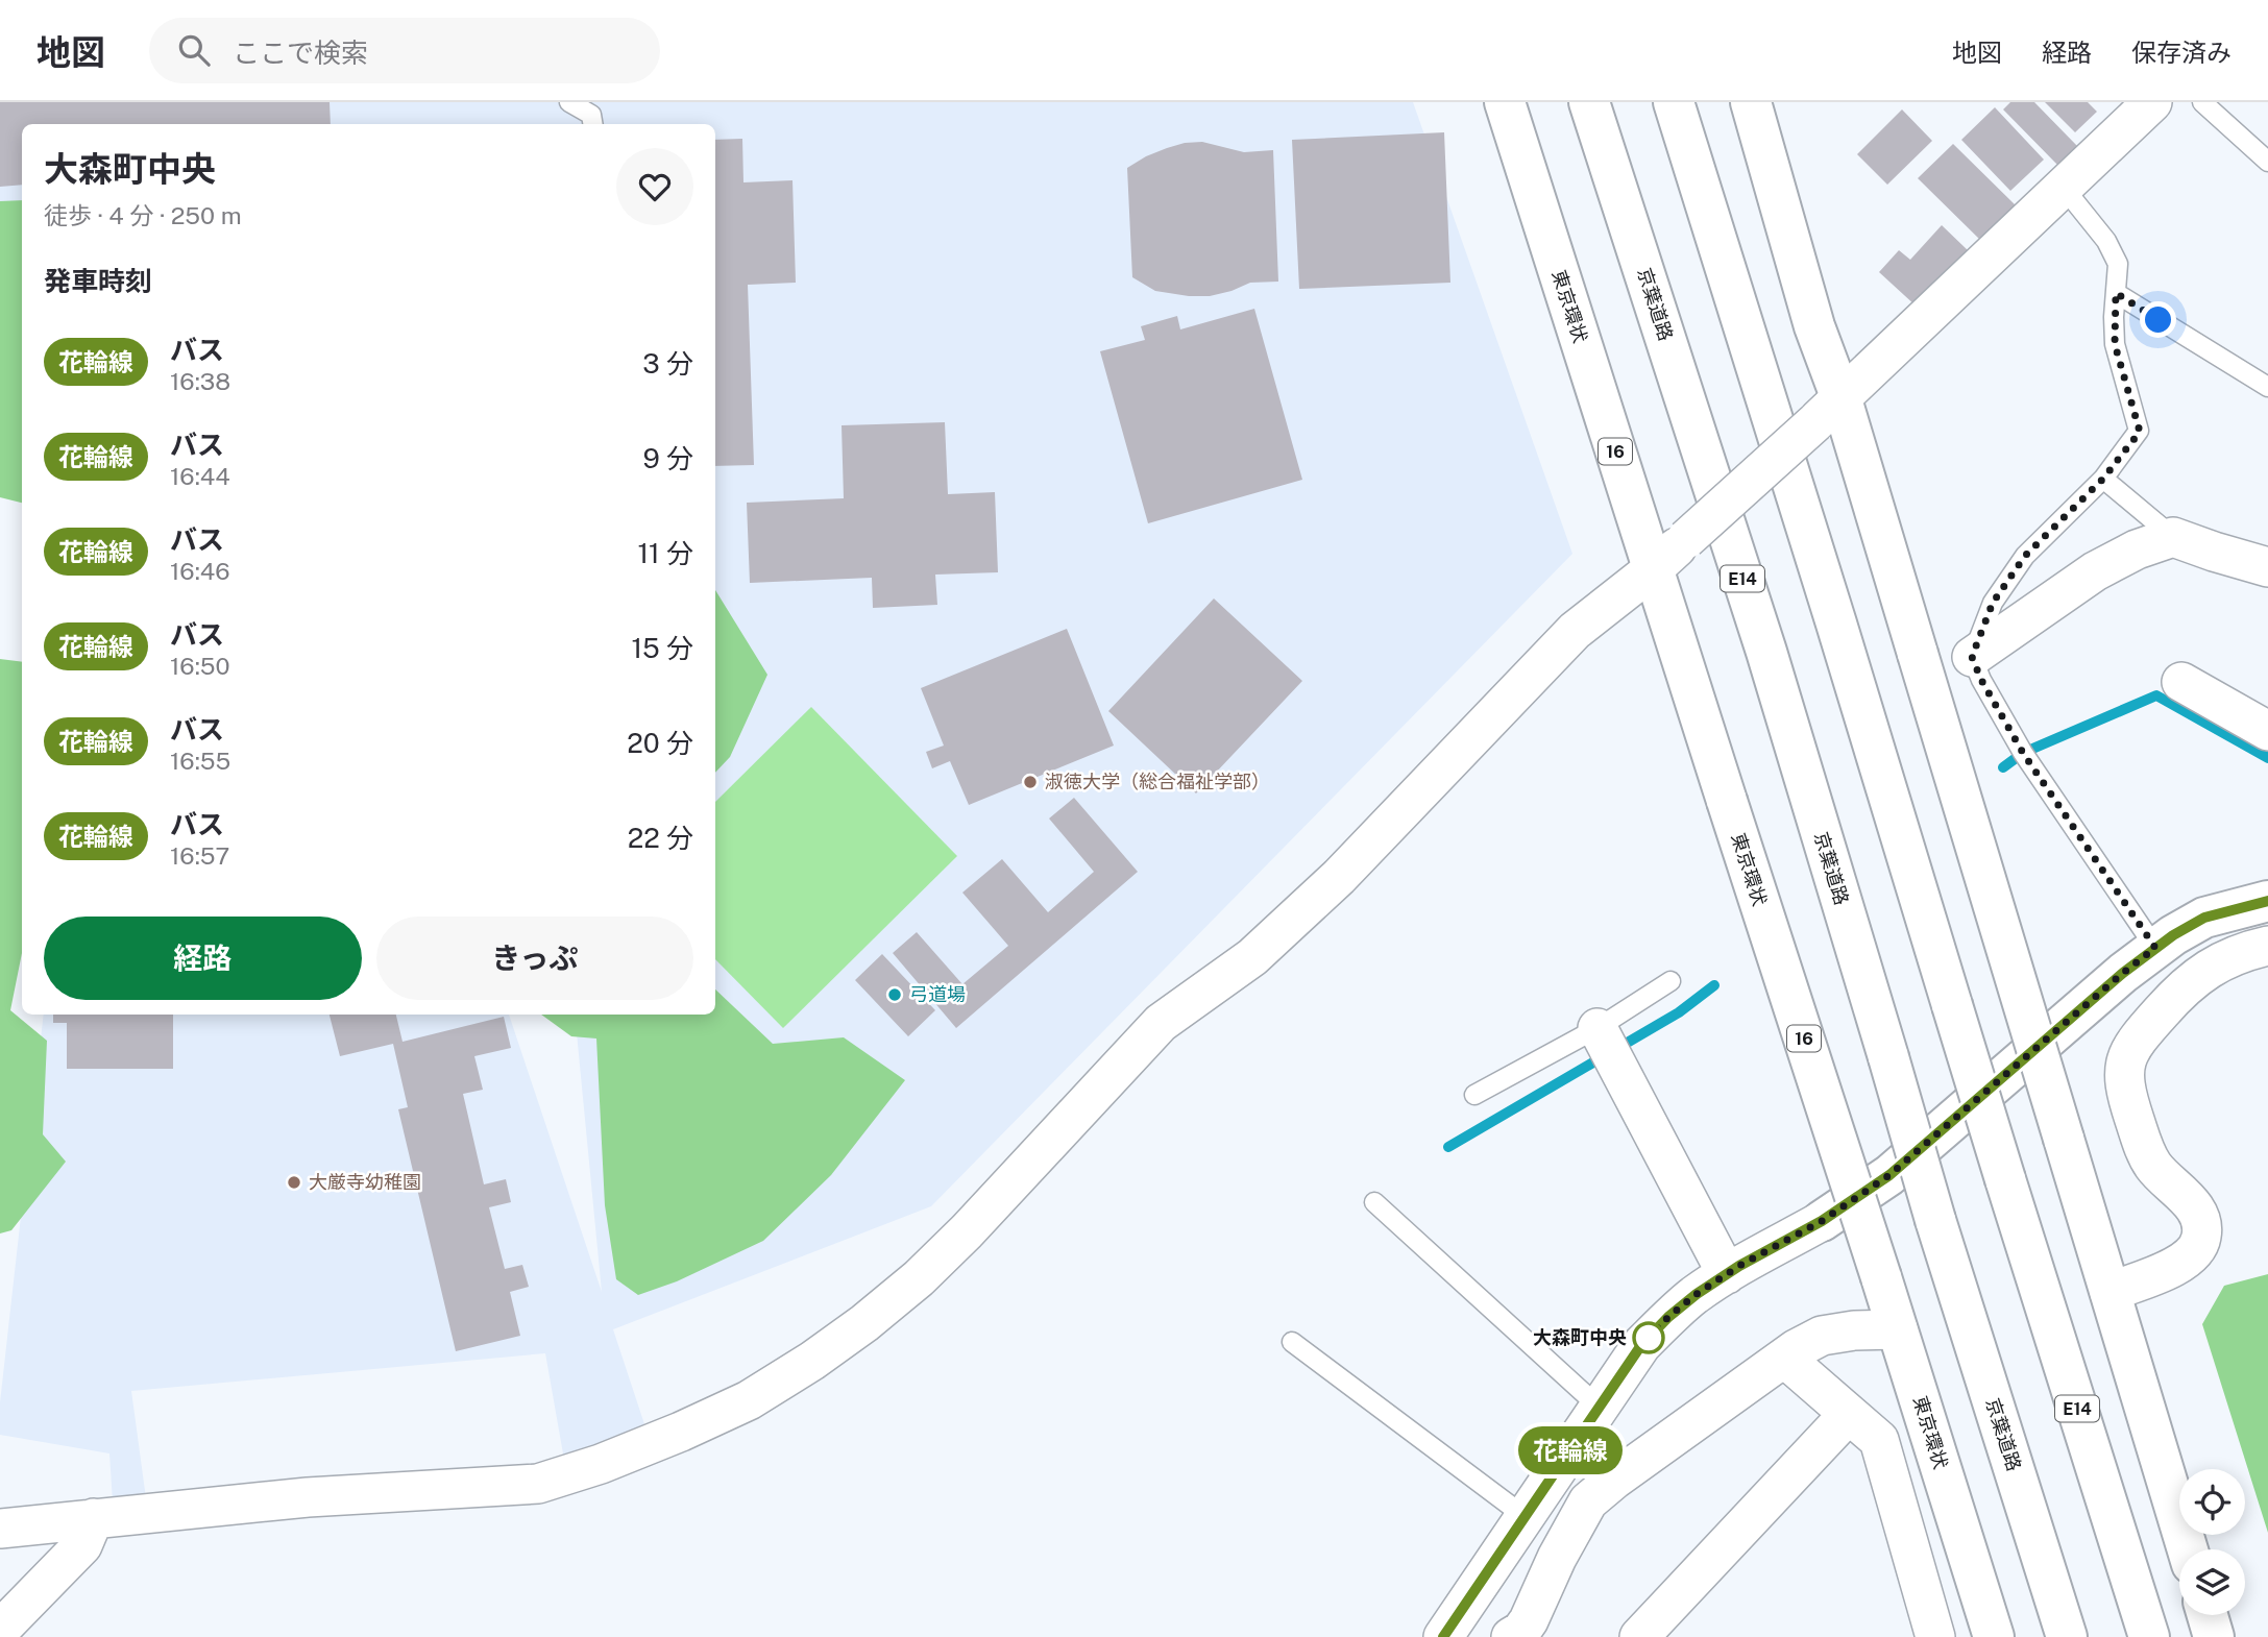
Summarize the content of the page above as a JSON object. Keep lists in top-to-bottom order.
{
  "streets": {
    "main road": [
      "京葉道路",
      "東京環状",
      "16",
      "E14"
    ]
  },
  "places": [
    "淑徳大学（総合福祉学部）",
    "弓道場",
    "大厳寺幼稚園",
    "大森町中央"
  ],
  "lines": ["bus line 花輪線"],
  "page": {
    "header": "地図",
    "search": "ここで検索",
    "nav": ["地図", "経路", "保存済み"],
    "on_map": "花輪線",
    "heading": [
      ["大森町中央", "徒歩 · 4 分 · 250 m"],
      "発車時刻"
    ],
    "list": [
      {
        "mark": "花輪線",
        "name": "バス",
        "note": "16:38",
        "value": "3 分"
      },
      {
        "mark": "花輪線",
        "name": "バス",
        "note": "16:44",
        "value": "9 分"
      },
      {
        "mark": "花輪線",
        "name": "バス",
        "note": "16:46",
        "value": "11 分"
      },
      {
        "mark": "花輪線",
        "name": "バス",
        "note": "16:50",
        "value": "15 分"
      },
      {
        "mark": "花輪線",
        "name": "バス",
        "note": "16:55",
        "value": "20 分"
      },
      {
        "mark": "花輪線",
        "name": "バス",
        "note": "16:57",
        "value": "22 分"
      }
    ],
    "buttons": ["経路", "きっぷ"]
  }
}
